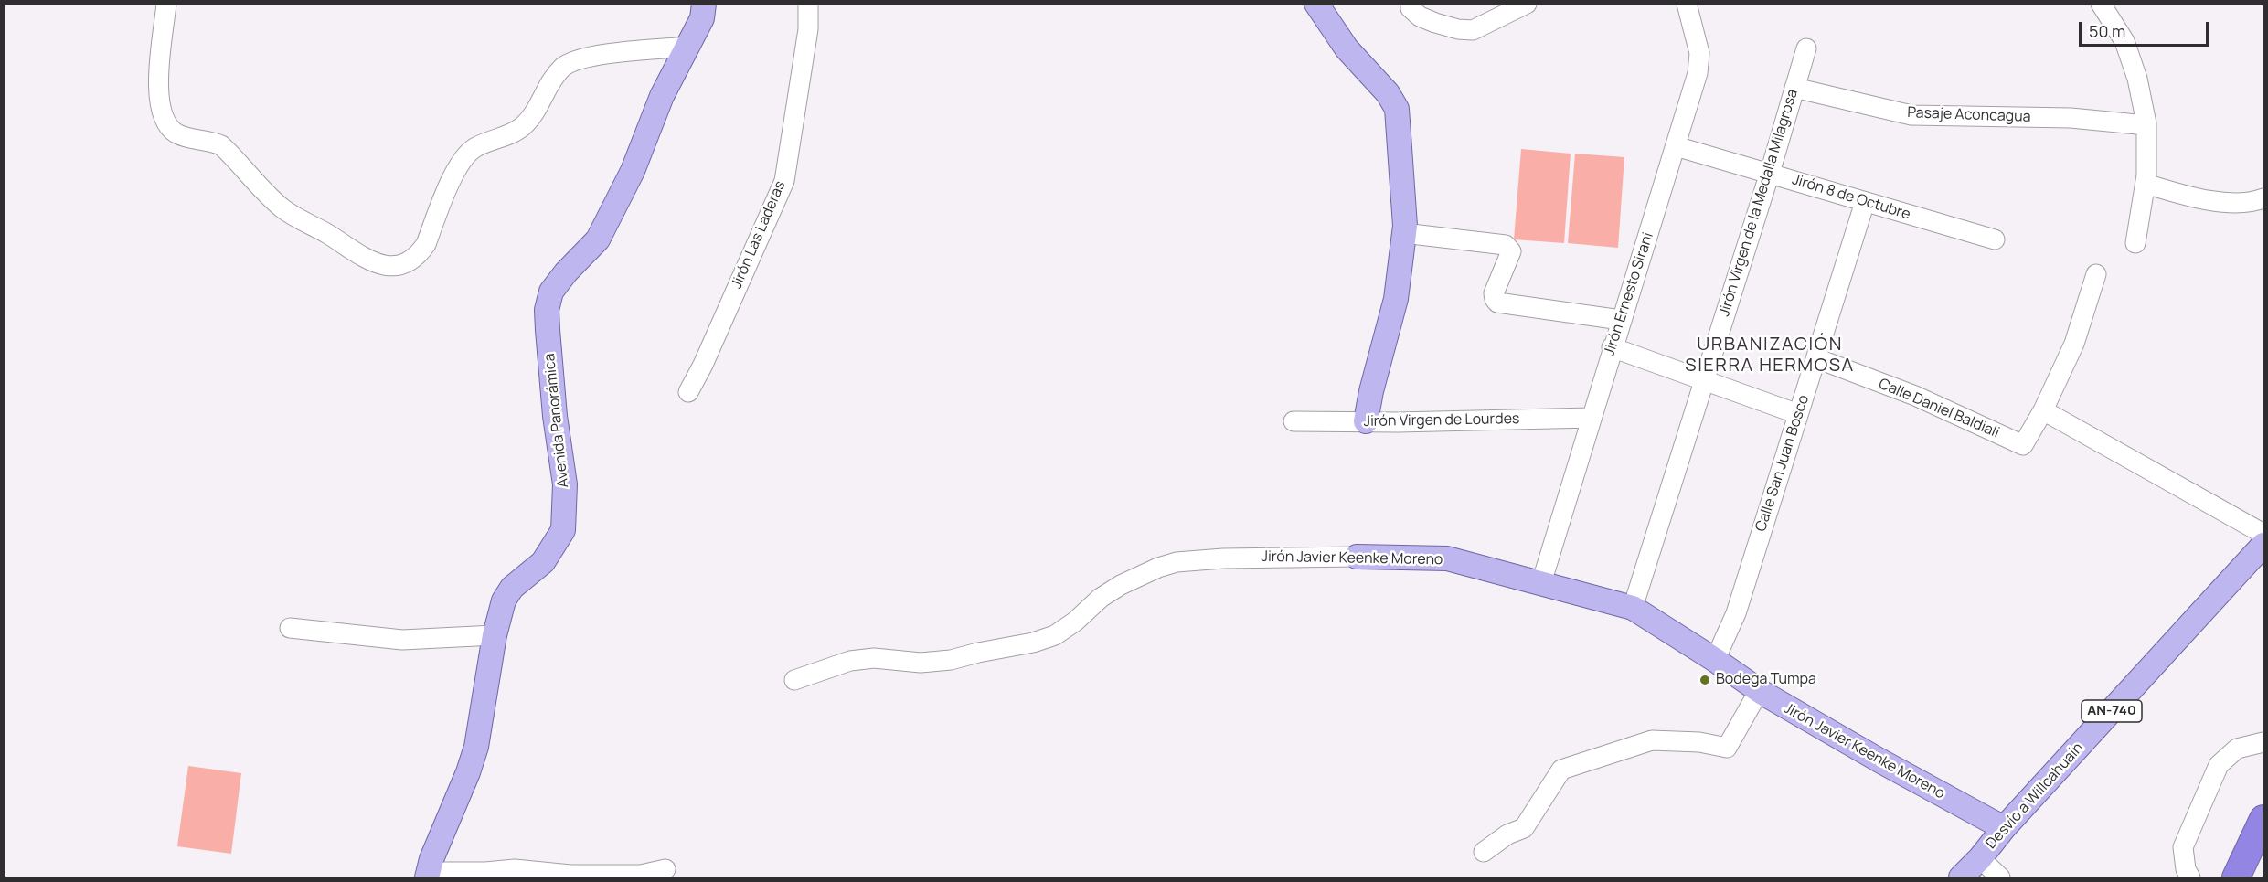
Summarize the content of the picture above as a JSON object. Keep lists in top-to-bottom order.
{
  "streets": {
    "main road": [
      "Avenida Panorámica",
      "Jirón Javier Keenke Moreno",
      "AN-740",
      "Desvío a Willcahuaín"
    ],
    "street": [
      "Pasaje Aconcagua",
      "Jirón 8 de Octubre",
      "Jirón Virgen de la Medalla Milagrosa",
      "Jirón Las Laderas",
      "Jirón Ernesto Sirani",
      "Calle Daniel Baldiali",
      "Jirón Virgen de Lourdes",
      "Calle San Juan Bosco"
    ]
  },
  "crossings": [
    ["Pasaje Aconcagua", "Jirón Virgen de la Medalla Milagrosa"],
    ["Jirón 8 de Octubre", "Jirón Virgen de la Medalla Milagrosa"],
    ["Jirón 8 de Octubre", "Jirón Ernesto Sirani"],
    ["Jirón 8 de Octubre", "Calle San Juan Bosco"],
    ["Jirón Virgen de la Medalla Milagrosa", "Jirón Javier Keenke Moreno"],
    ["Jirón Ernesto Sirani", "Jirón Virgen de Lourdes"],
    ["Jirón Ernesto Sirani", "Jirón Javier Keenke Moreno"],
    ["Calle Daniel Baldiali", "Calle San Juan Bosco"],
    ["Calle San Juan Bosco", "Jirón Javier Keenke Moreno"],
    ["Jirón Javier Keenke Moreno", "Desvío a Willcahuaín"]
  ],
  "districts": ["URBANIZACIÓN SIERRA HERMOSA"],
  "places": ["Bodega Tumpa"],
  "scale_bar": "50 m"
}
